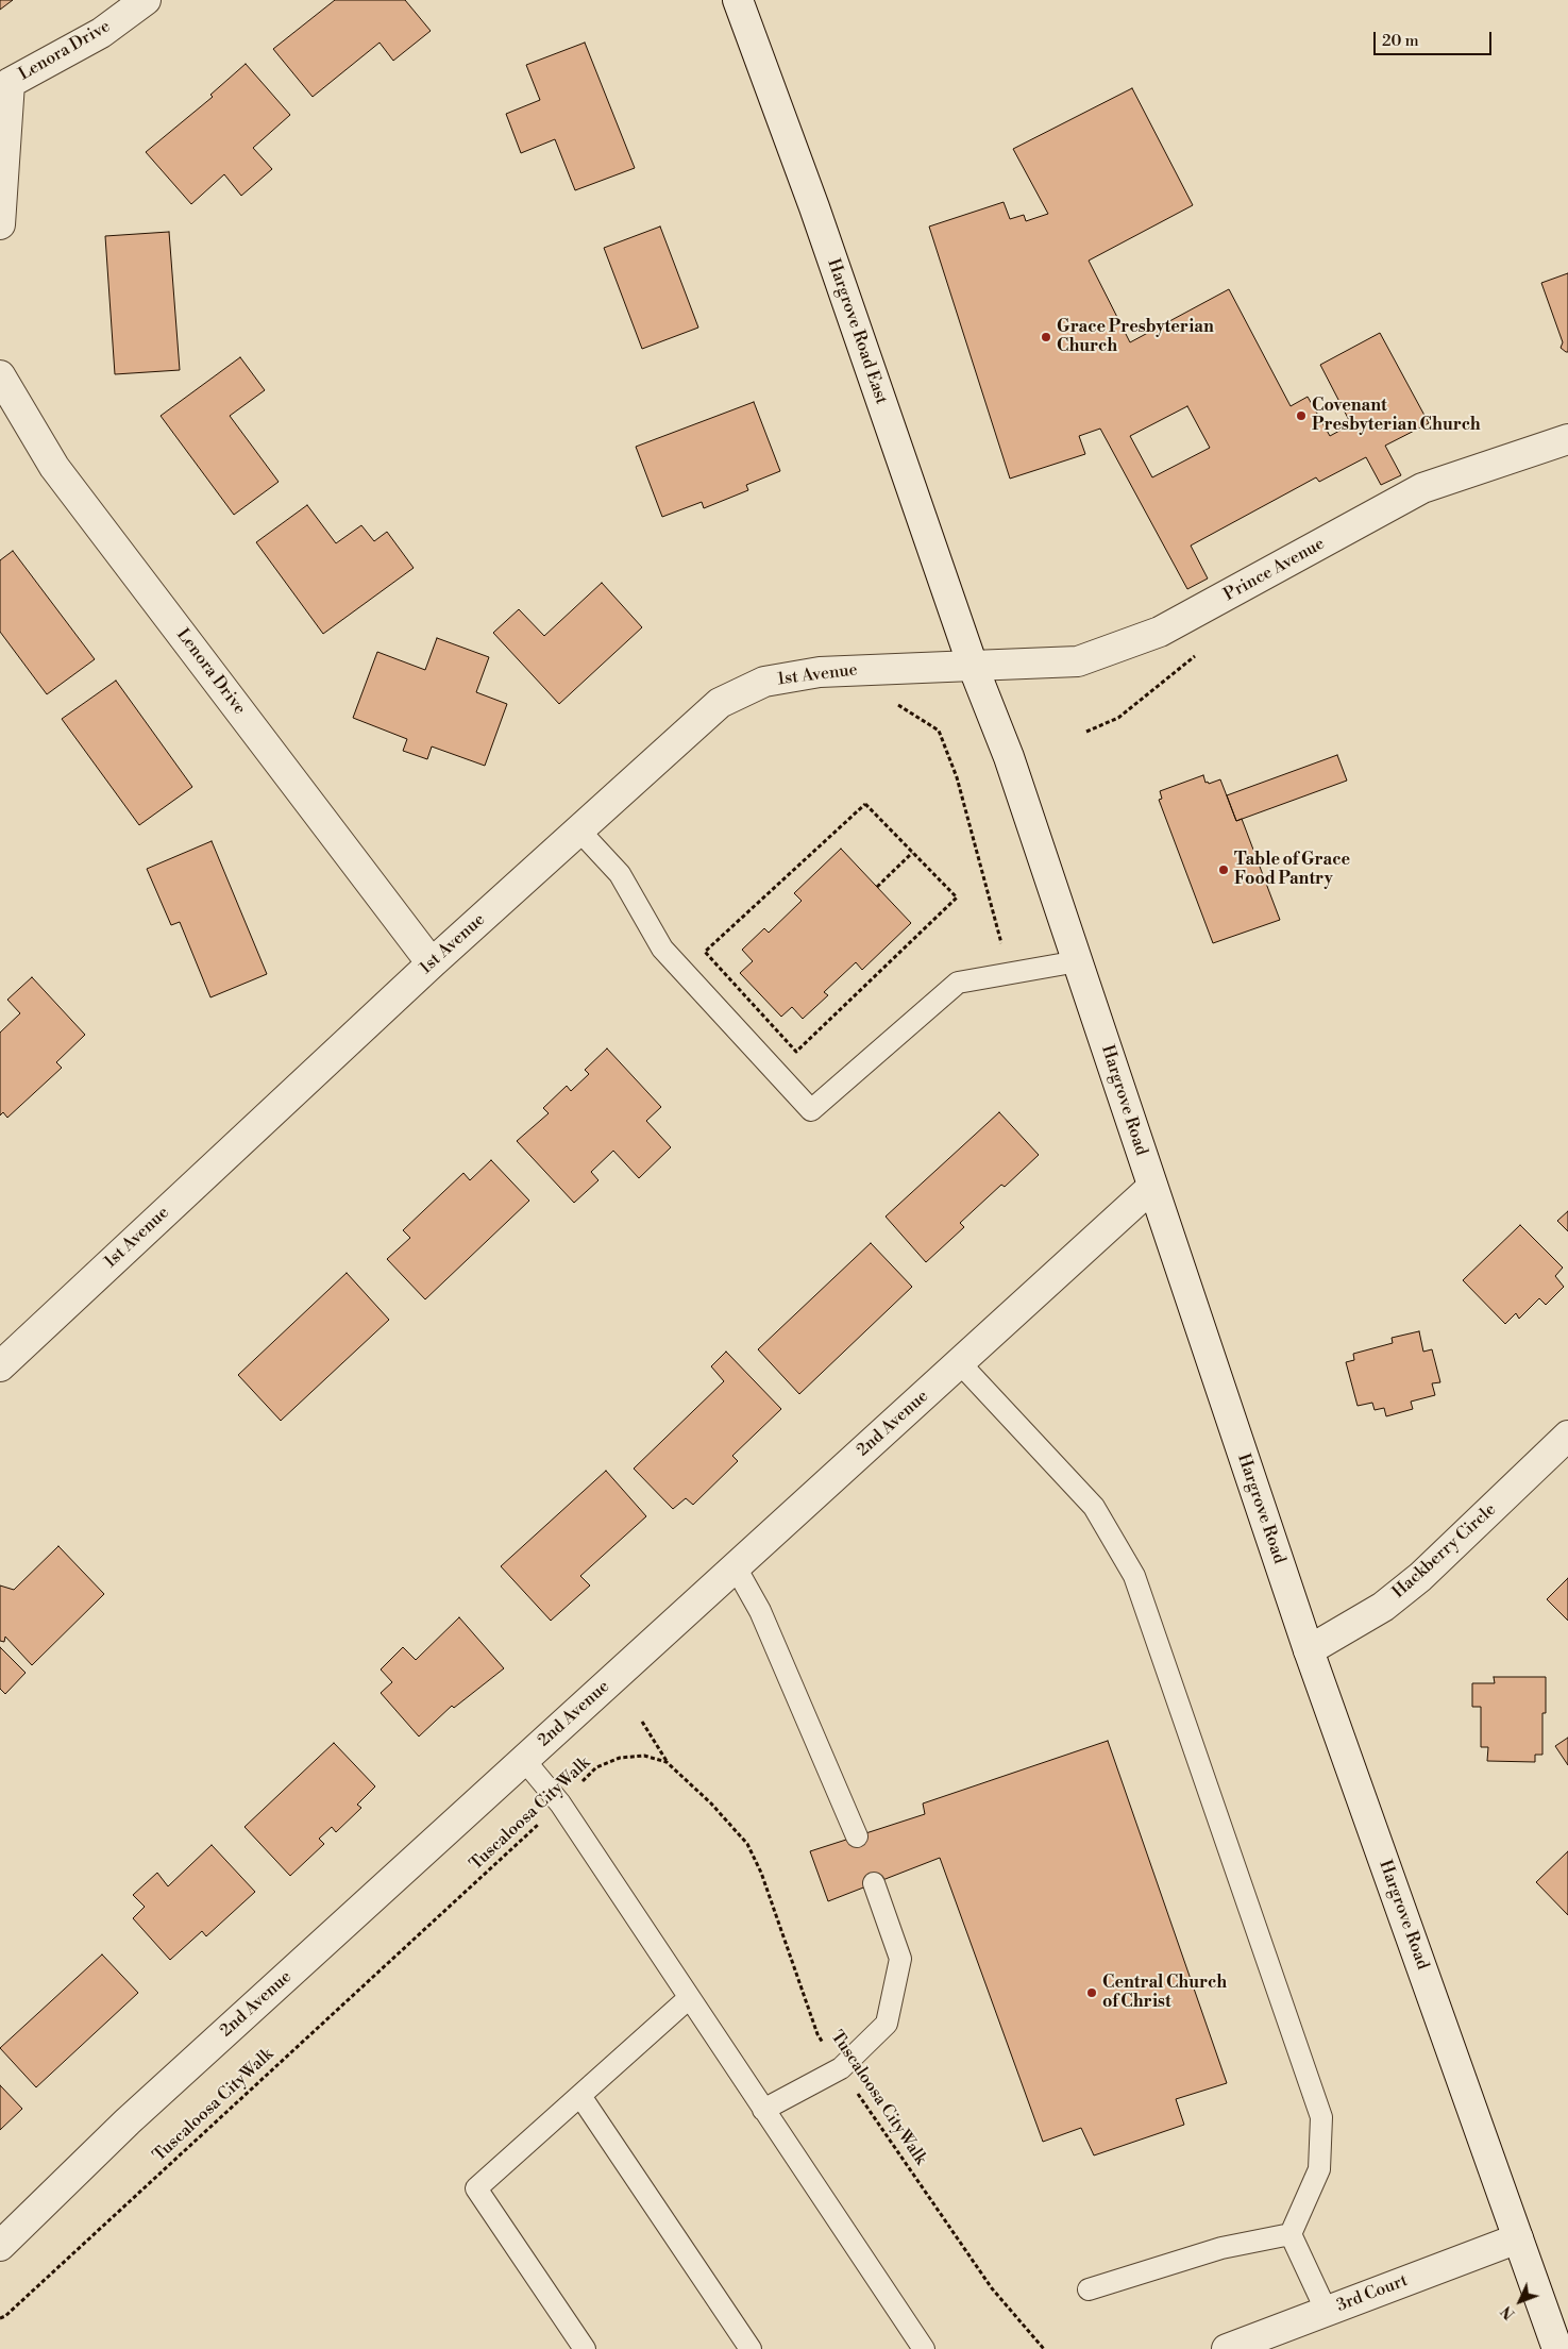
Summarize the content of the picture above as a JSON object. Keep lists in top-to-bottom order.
{
  "streets": {
    "street": [
      "Lenora Drive",
      "Hargrove Road East",
      "Prince Avenue",
      "1st Avenue",
      "Hargrove Road",
      "2nd Avenue",
      "Hackberry Circle",
      "3rd Court"
    ],
    "path": ["Tuscaloosa CityWalk"]
  },
  "crossings": [
    ["Lenora Drive", "1st Avenue"],
    ["Hargrove Road East", "Prince Avenue"],
    ["Hargrove Road East", "1st Avenue"],
    ["Hargrove Road East", "Hargrove Road"],
    ["Prince Avenue", "1st Avenue"],
    ["Prince Avenue", "Hargrove Road"],
    ["1st Avenue", "Hargrove Road"],
    ["Hargrove Road", "2nd Avenue"],
    ["Hargrove Road", "Hackberry Circle"],
    ["Hargrove Road", "3rd Court"]
  ],
  "places": [
    "Grace Presbyterian Church",
    "Covenant Presbyterian Church",
    "Table of Grace Food Pantry",
    "Central Church of Christ"
  ],
  "scale_bar": "20 m",
  "north": "bottom left"
}
